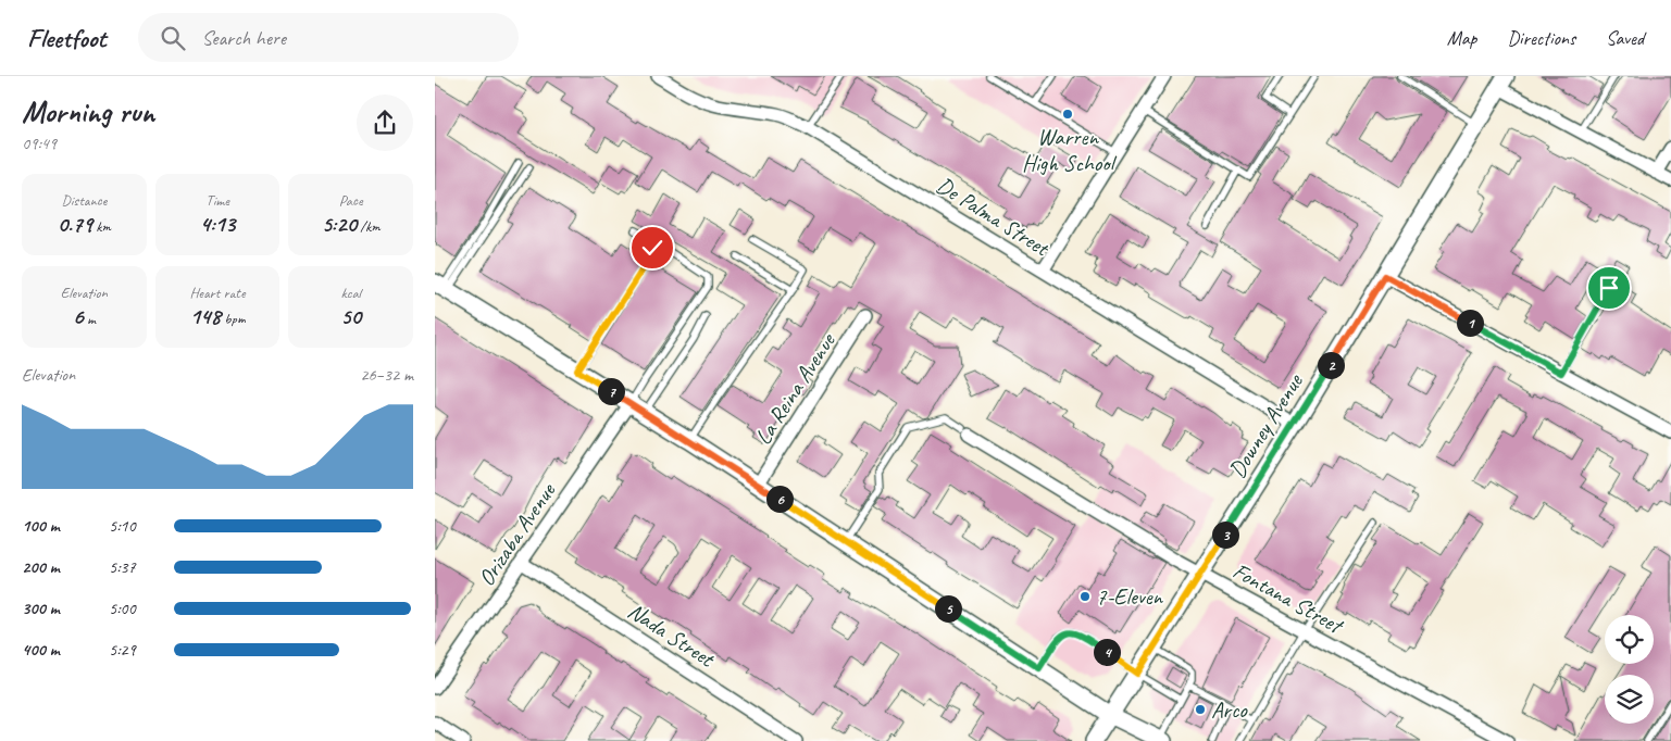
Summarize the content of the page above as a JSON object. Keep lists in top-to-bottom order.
{
  "streets": {
    "main road": ["Downey Avenue"],
    "street": [
      "De Palma Street",
      "La Reina Avenue",
      "Orizaba Avenue",
      "Fontana Street",
      "Nada Street"
    ]
  },
  "crossings": [
    ["De Palma Street", "Downey Avenue"],
    ["Downey Avenue", "Fontana Street"],
    ["Orizaba Avenue", "Nada Street"]
  ],
  "places": ["Warren High School", "7-Eleven", "Arco"],
  "page": {
    "header": "Fleetfoot",
    "search": "Search here",
    "nav": ["Map", "Directions", "Saved"],
    "heading": ["Morning run", "09:49"],
    "stats": [
      ["Distance", "0.79 km"],
      ["Time", "4:13"],
      ["Pace", "5:20 /km"],
      ["Elevation", "6 m"],
      ["Heart rate", "148 bpm"],
      ["kcal", "50"]
    ],
    "pins": [
      "1",
      "2",
      "7",
      "6",
      "3",
      "5",
      "4"
    ],
    "chart": ["Elevation", "26–32 m"],
    "list": [
      {
        "name": "100 m",
        "note": "5:10"
      },
      {
        "name": "200 m",
        "note": "5:37"
      },
      {
        "name": "300 m",
        "note": "5:00"
      },
      {
        "name": "400 m",
        "note": "5:29"
      }
    ]
  }
}
